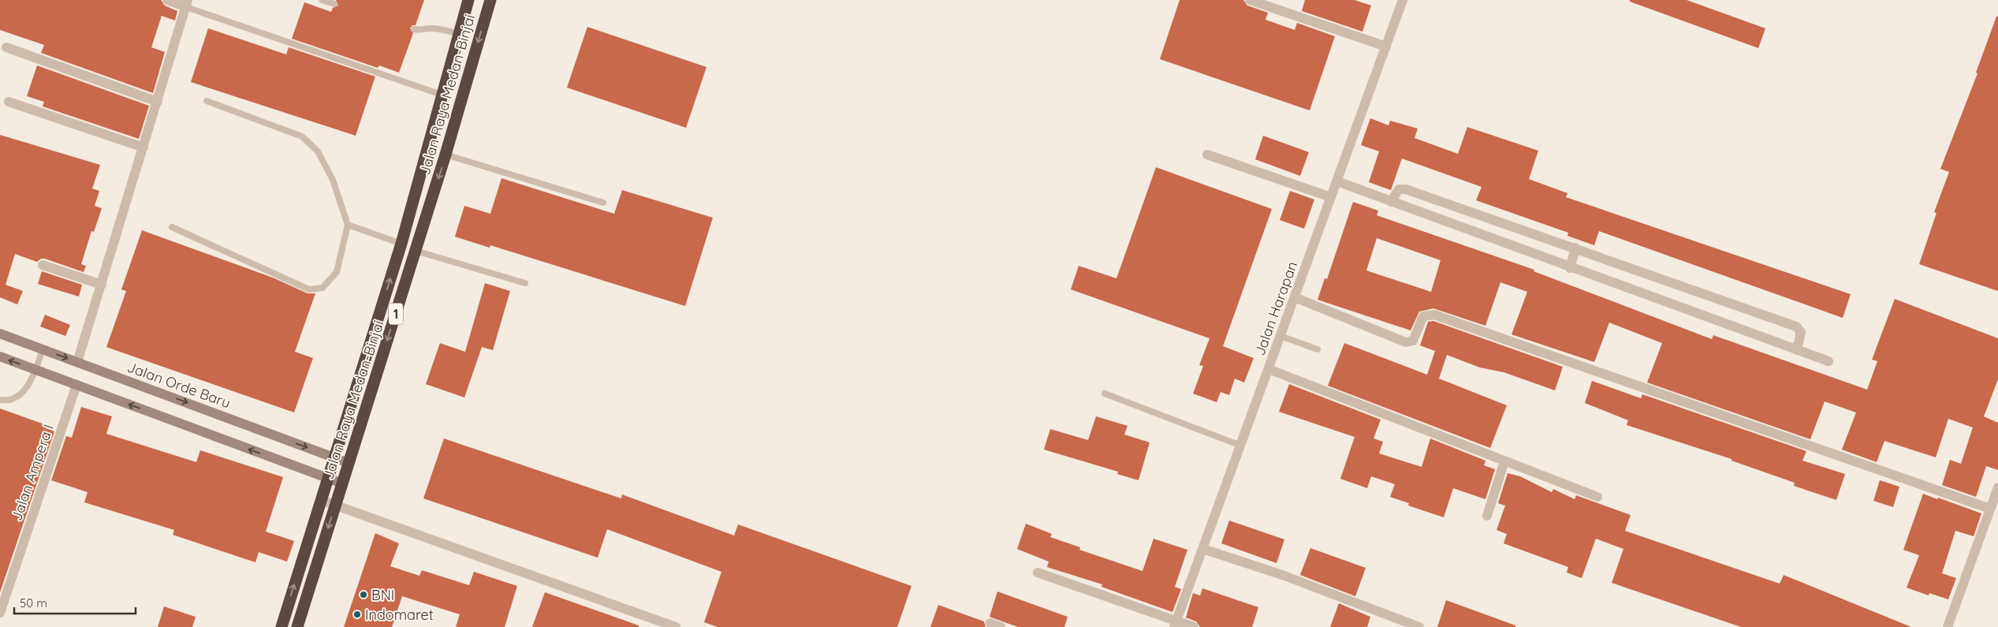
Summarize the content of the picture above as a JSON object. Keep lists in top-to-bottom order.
{
  "streets": {
    "highway": ["Jalan Raya Medan-Binjai", "1"],
    "main road": ["Jalan Orde Baru"],
    "street": ["Jalan Harapan", "Jalan Ampera I"]
  },
  "crossings": [
    ["Jalan Raya Medan-Binjai", "Jalan Orde Baru"]
  ],
  "places": ["BNI", "Indomaret"],
  "scale_bar": "50 m"
}
